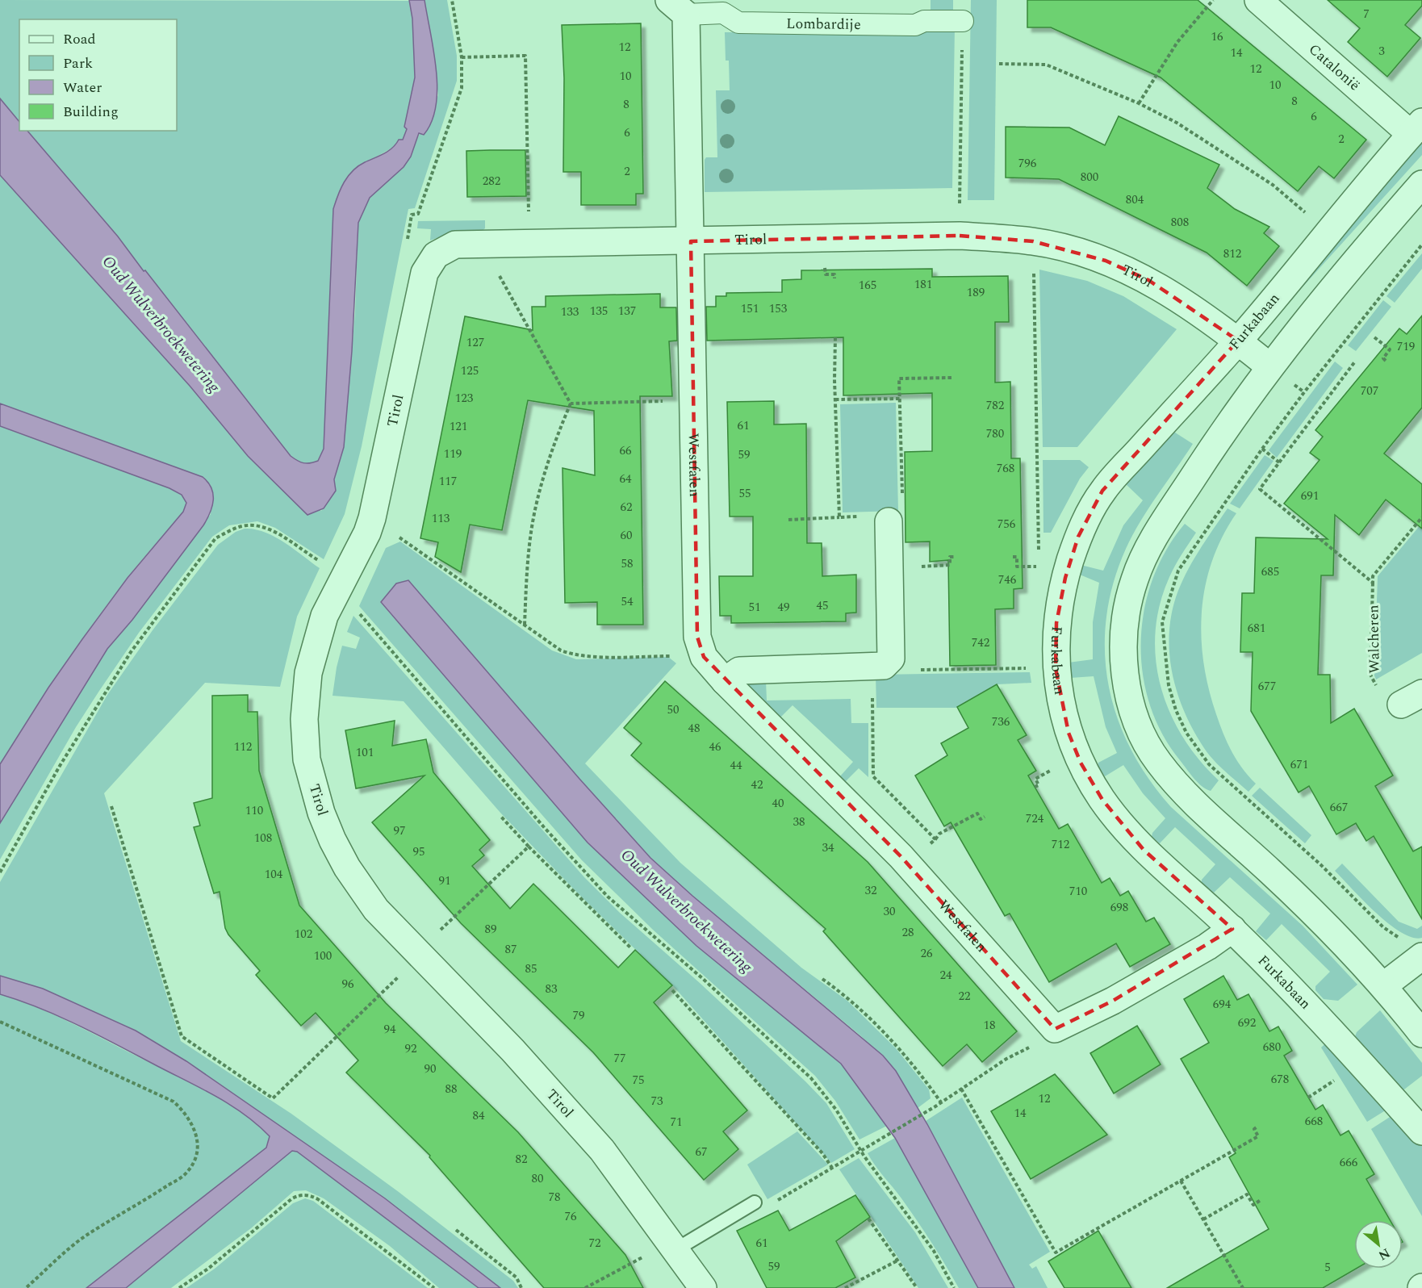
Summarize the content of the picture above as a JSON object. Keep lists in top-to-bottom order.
{
  "streets": {
    "street": [
      "Lombardije",
      "Catalonië",
      "Tirol",
      "Furkabaan",
      "Westfalen"
    ],
    "path": ["Walcheren"]
  },
  "crossings": [
    ["Lombardije", "Tirol"],
    ["Lombardije", "Westfalen"],
    ["Catalonië", "Furkabaan"],
    ["Tirol", "Furkabaan"],
    ["Tirol", "Westfalen"]
  ],
  "water": ["Oud Wulverbroekwetering"],
  "house_numbers": [
    "7",
    "16",
    "12",
    "3",
    "14",
    "12",
    "10",
    "10",
    "8",
    "8",
    "6",
    "6",
    "2",
    "796",
    "2",
    "800",
    "282",
    "804",
    "808",
    "812",
    "181",
    "165",
    "189",
    "151",
    "153",
    "135",
    "137",
    "133",
    "127",
    "719",
    "125",
    "707",
    "123",
    "782",
    "61",
    "121",
    "780",
    "66",
    "119",
    "59",
    "768",
    "64",
    "117",
    "55",
    "691",
    "62",
    "113",
    "756",
    "60",
    "58",
    "685",
    "746",
    "54",
    "45",
    "51",
    "49",
    "681",
    "742",
    "677",
    "50",
    "736",
    "48",
    "112",
    "46",
    "101",
    "671",
    "44",
    "42",
    "40",
    "667",
    "110",
    "724",
    "38",
    "97",
    "108",
    "712",
    "34",
    "95",
    "104",
    "91",
    "32",
    "710",
    "698",
    "30",
    "89",
    "28",
    "102",
    "87",
    "26",
    "100",
    "85",
    "24",
    "96",
    "83",
    "22",
    "694",
    "79",
    "692",
    "18",
    "94",
    "680",
    "92",
    "77",
    "90",
    "678",
    "75",
    "88",
    "12",
    "73",
    "14",
    "84",
    "668",
    "71",
    "67",
    "82",
    "666",
    "80",
    "78",
    "76",
    "72",
    "61",
    "59",
    "5"
  ],
  "legend": [
    "Road",
    "Park",
    "Water",
    "Building"
  ],
  "north": "bottom right"
}
